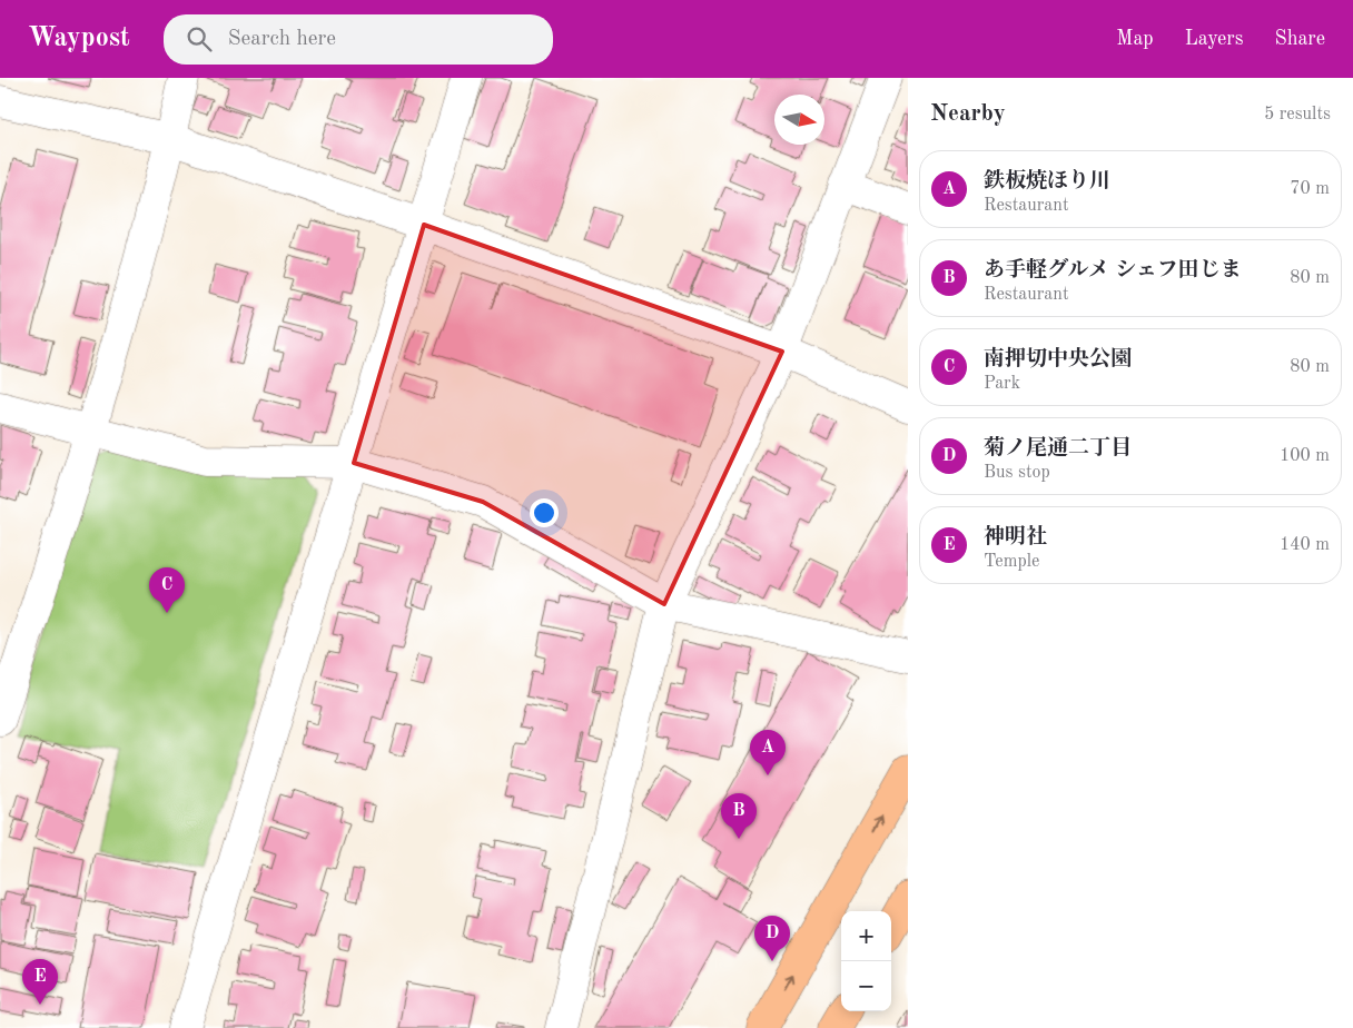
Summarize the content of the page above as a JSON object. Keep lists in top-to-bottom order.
{
  "north": "right",
  "page": {
    "header": "Waypost",
    "search": "Search here",
    "nav": ["Map", "Layers", "Share"],
    "heading": ["Nearby", "5 results"],
    "list": [
      {
        "mark": "A",
        "name": "鉄板焼ほり川",
        "note": "Restaurant",
        "value": "70 m"
      },
      {
        "mark": "B",
        "name": "あ手軽グルメ シェフ田じま",
        "note": "Restaurant",
        "value": "80 m"
      },
      {
        "mark": "C",
        "name": "南押切中央公園",
        "note": "Park",
        "value": "80 m"
      },
      {
        "mark": "D",
        "name": "菊ノ尾通二丁目",
        "note": "Bus stop",
        "value": "100 m"
      },
      {
        "mark": "E",
        "name": "神明社",
        "note": "Temple",
        "value": "140 m"
      }
    ],
    "pins": [
      "C",
      "A",
      "B",
      "D",
      "E"
    ],
    "map_buttons": ["+", "−"]
  }
}
